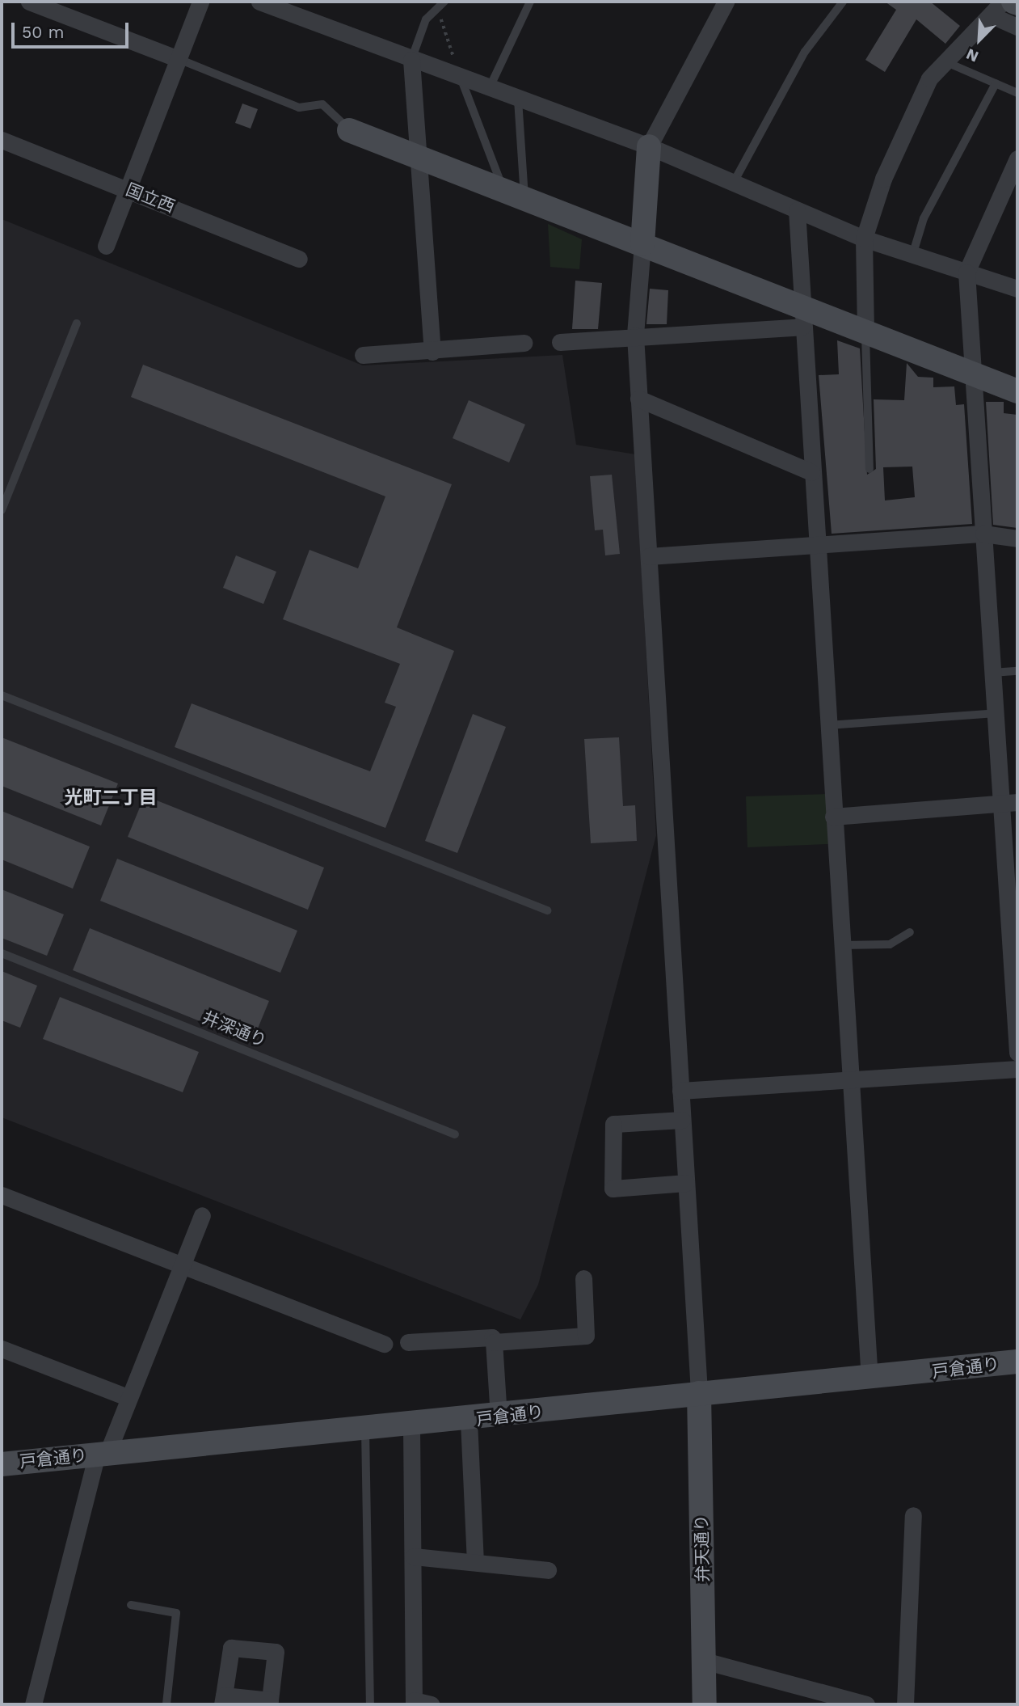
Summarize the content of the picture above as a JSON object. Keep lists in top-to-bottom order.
{
  "streets": {
    "street": ["国立西", "戸倉通り", "弁天通り"],
    "lane": ["井深通り"]
  },
  "crossings": [
    ["戸倉通り", "弁天通り"]
  ],
  "districts": ["光町二丁目"],
  "scale_bar": "50 m",
  "north": "bottom left"
}
